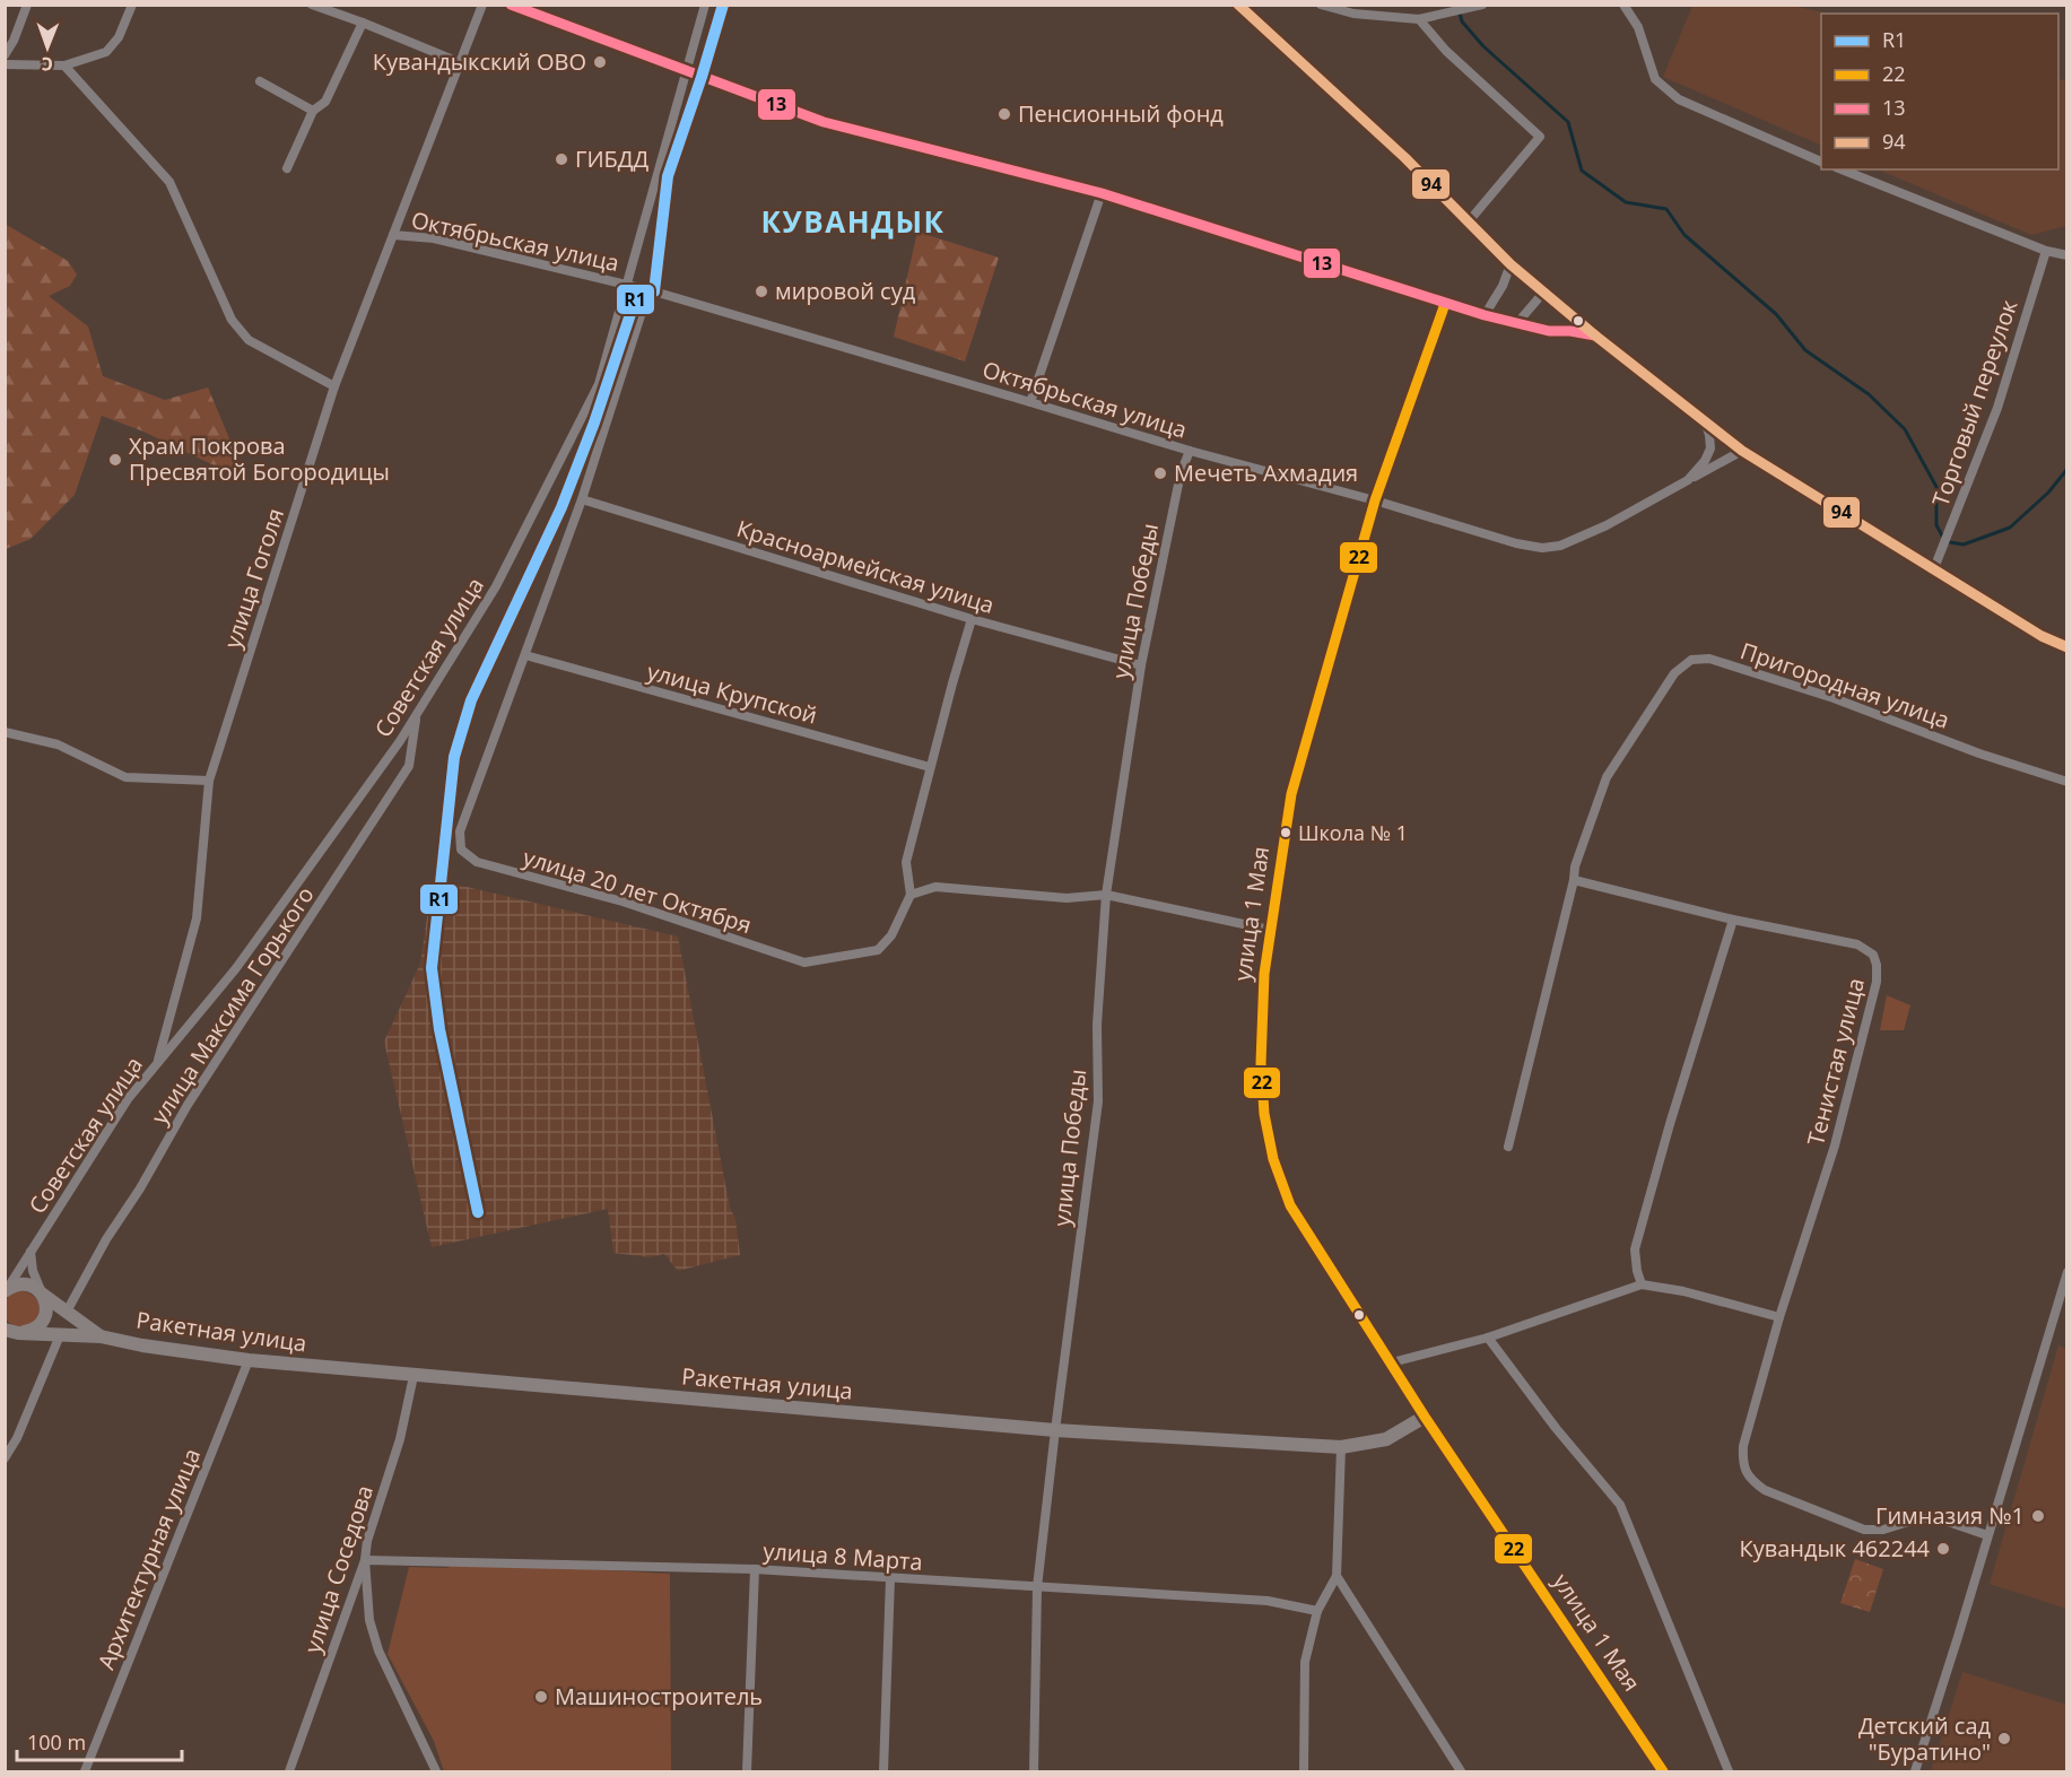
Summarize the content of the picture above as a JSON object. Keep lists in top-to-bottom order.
{
  "streets": {
    "main road": ["улица 1 Мая", "Ракетная улица"],
    "street": [
      "Октябрьская улица",
      "Торговый переулок",
      "Красноармейская улица",
      "улица Гоголя",
      "улица Победы",
      "Советская улица",
      "Пригородная улица",
      "улица Крупской",
      "улица 20 лет Октября",
      "улица Максима Горького",
      "Тенистая улица",
      "улица 8 Марта",
      "Архитектурная улица",
      "улица Соседова"
    ]
  },
  "crossings": [
    ["Октябрьская улица", "улица Гоголя"],
    ["Октябрьская улица", "улица Победы"],
    ["Октябрьская улица", "Советская улица"],
    ["Октябрьская улица", "улица 1 Мая"],
    ["Красноармейская улица", "улица Победы"],
    ["улица Гоголя", "Советская улица"],
    ["улица Победы", "Ракетная улица"],
    ["улица Победы", "улица 8 Марта"],
    ["Советская улица", "улица Максима Горького"],
    ["Пригородная улица", "Тенистая улица"],
    ["улица Крупской", "улица 20 лет Октября"],
    ["улица 1 Мая", "Ракетная улица"],
    ["улица Максима Горького", "Ракетная улица"],
    ["Ракетная улица", "Архитектурная улица"],
    ["Ракетная улица", "улица Соседова"],
    ["улица 8 Марта", "улица Соседова"]
  ],
  "districts": ["КУВАНДЫК"],
  "places": [
    "Кувандыкский ОВО",
    "Пенсионный фонд",
    "ГИБДД",
    "мировой суд",
    "Храм Покрова Пресвятой Богородицы",
    "Мечеть Ахмадия",
    "Школа № 1",
    "Гимназия №1",
    "Кувандык 462244",
    "Машиностроитель",
    "Детский сад \"Буратино\""
  ],
  "lines": [
    "transit line R1",
    "transit line 13",
    "transit line 94",
    "transit line 22"
  ],
  "legend": [
    "R1",
    "22",
    "13",
    "94"
  ],
  "scale_bar": "100 m",
  "north": "bottom"
}
